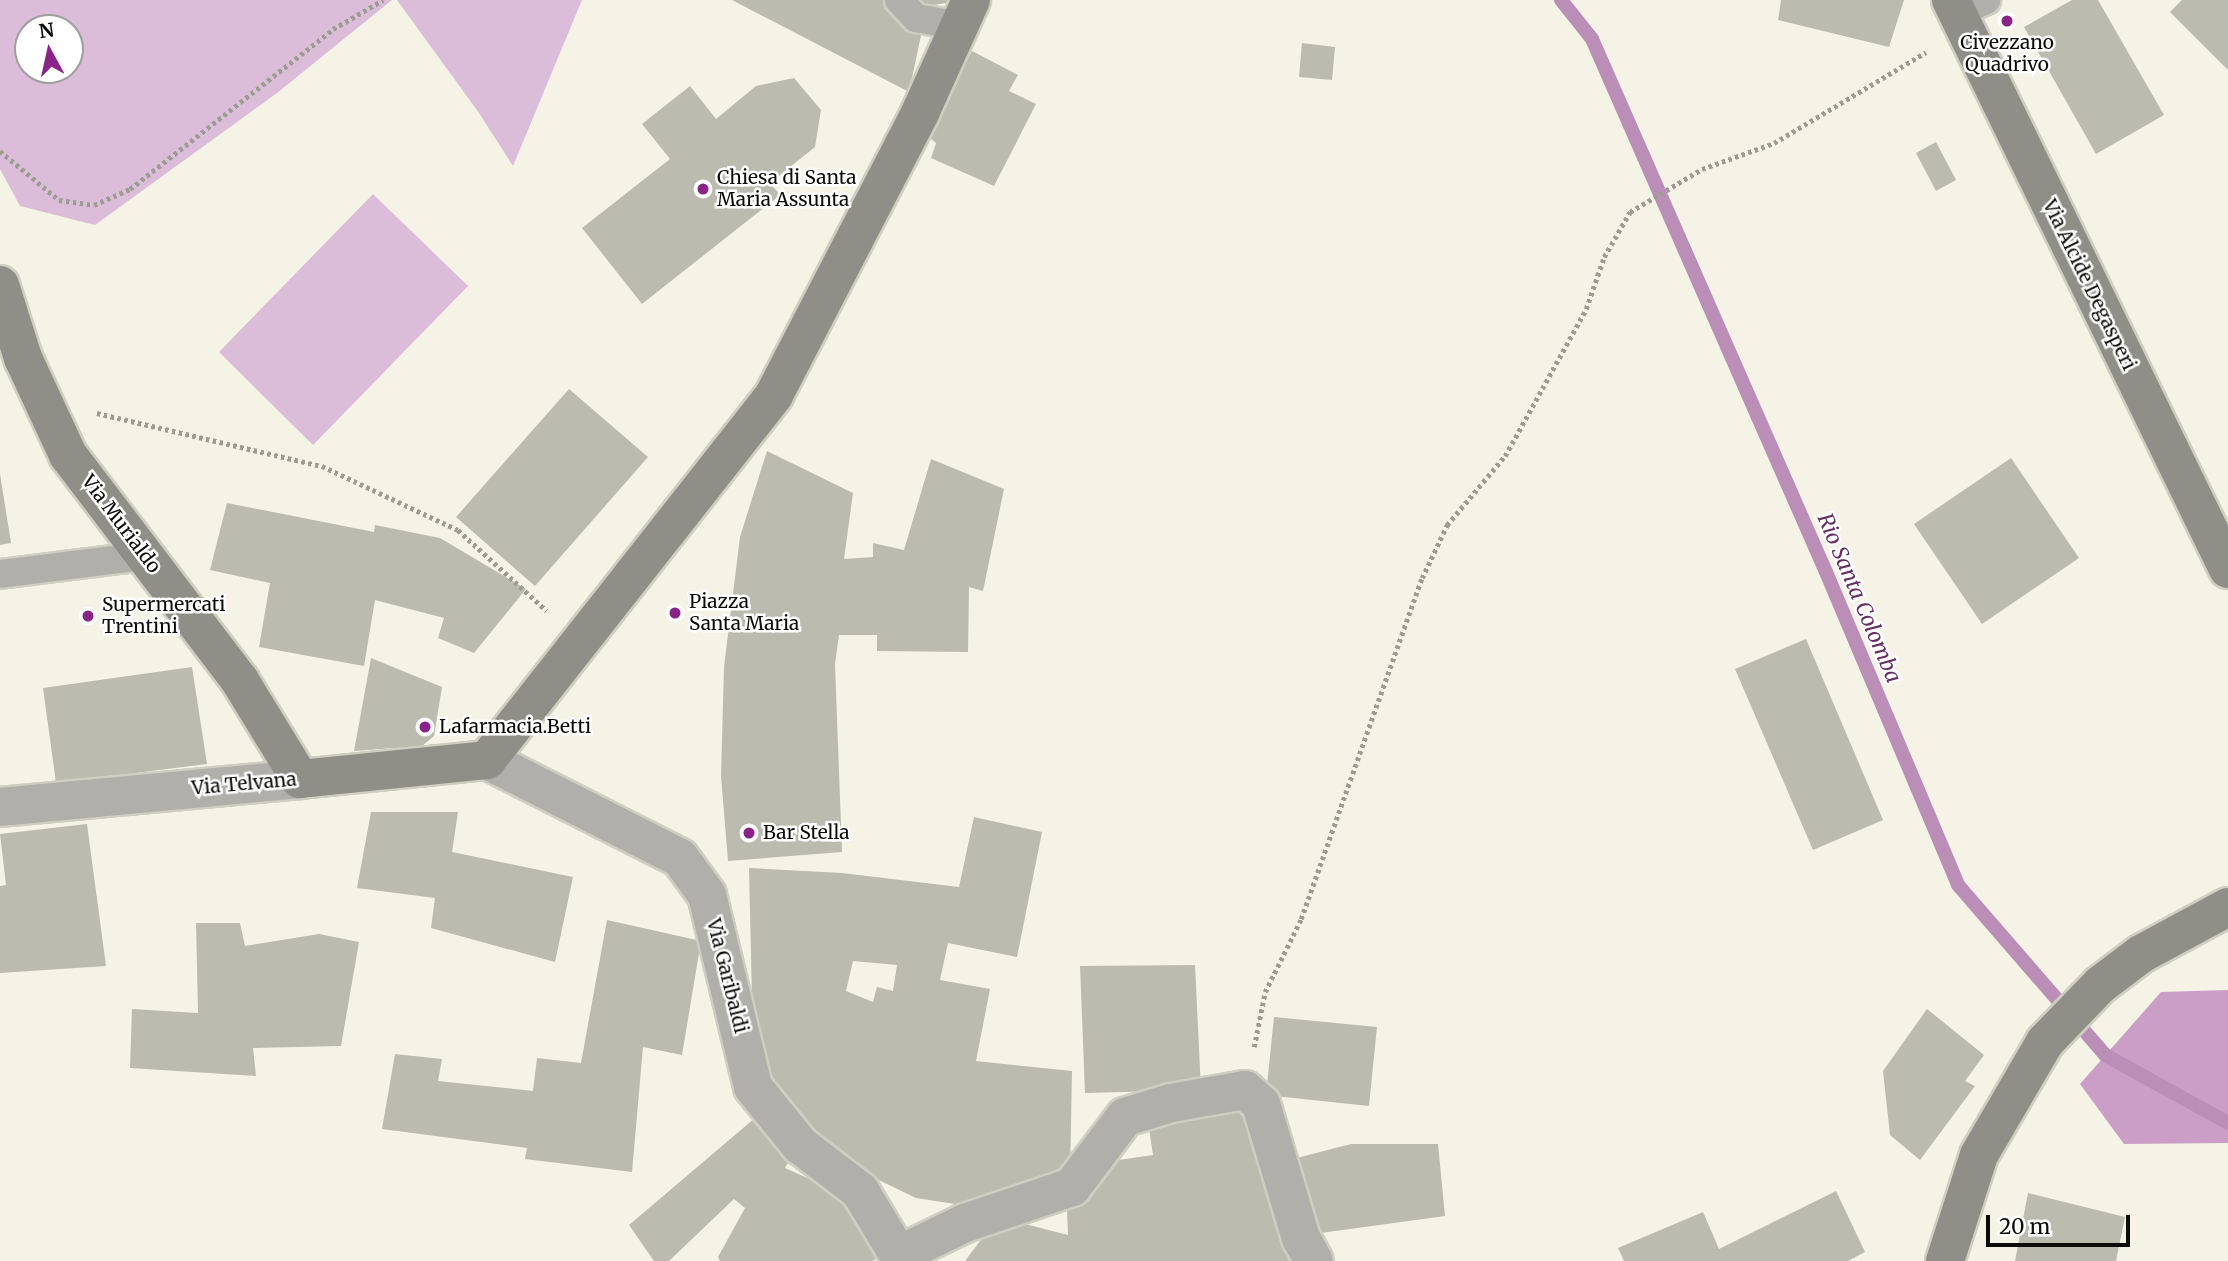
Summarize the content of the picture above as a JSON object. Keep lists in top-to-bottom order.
{
  "streets": {
    "street": [
      "Via Alcide Degasperi",
      "Via Murialdo",
      "Via Telvana",
      "Via Garibaldi"
    ]
  },
  "crossings": [
    ["Via Murialdo", "Via Telvana"],
    ["Via Telvana", "Via Garibaldi"]
  ],
  "water": ["Rio Santa Colomba"],
  "places": [
    "Civezzano Quadrivo",
    "Chiesa di Santa Maria Assunta",
    "Piazza Santa Maria",
    "Supermercati Trentini",
    "Lafarmacia.Betti",
    "Bar Stella"
  ],
  "scale_bar": "20 m",
  "north": "top"
}
